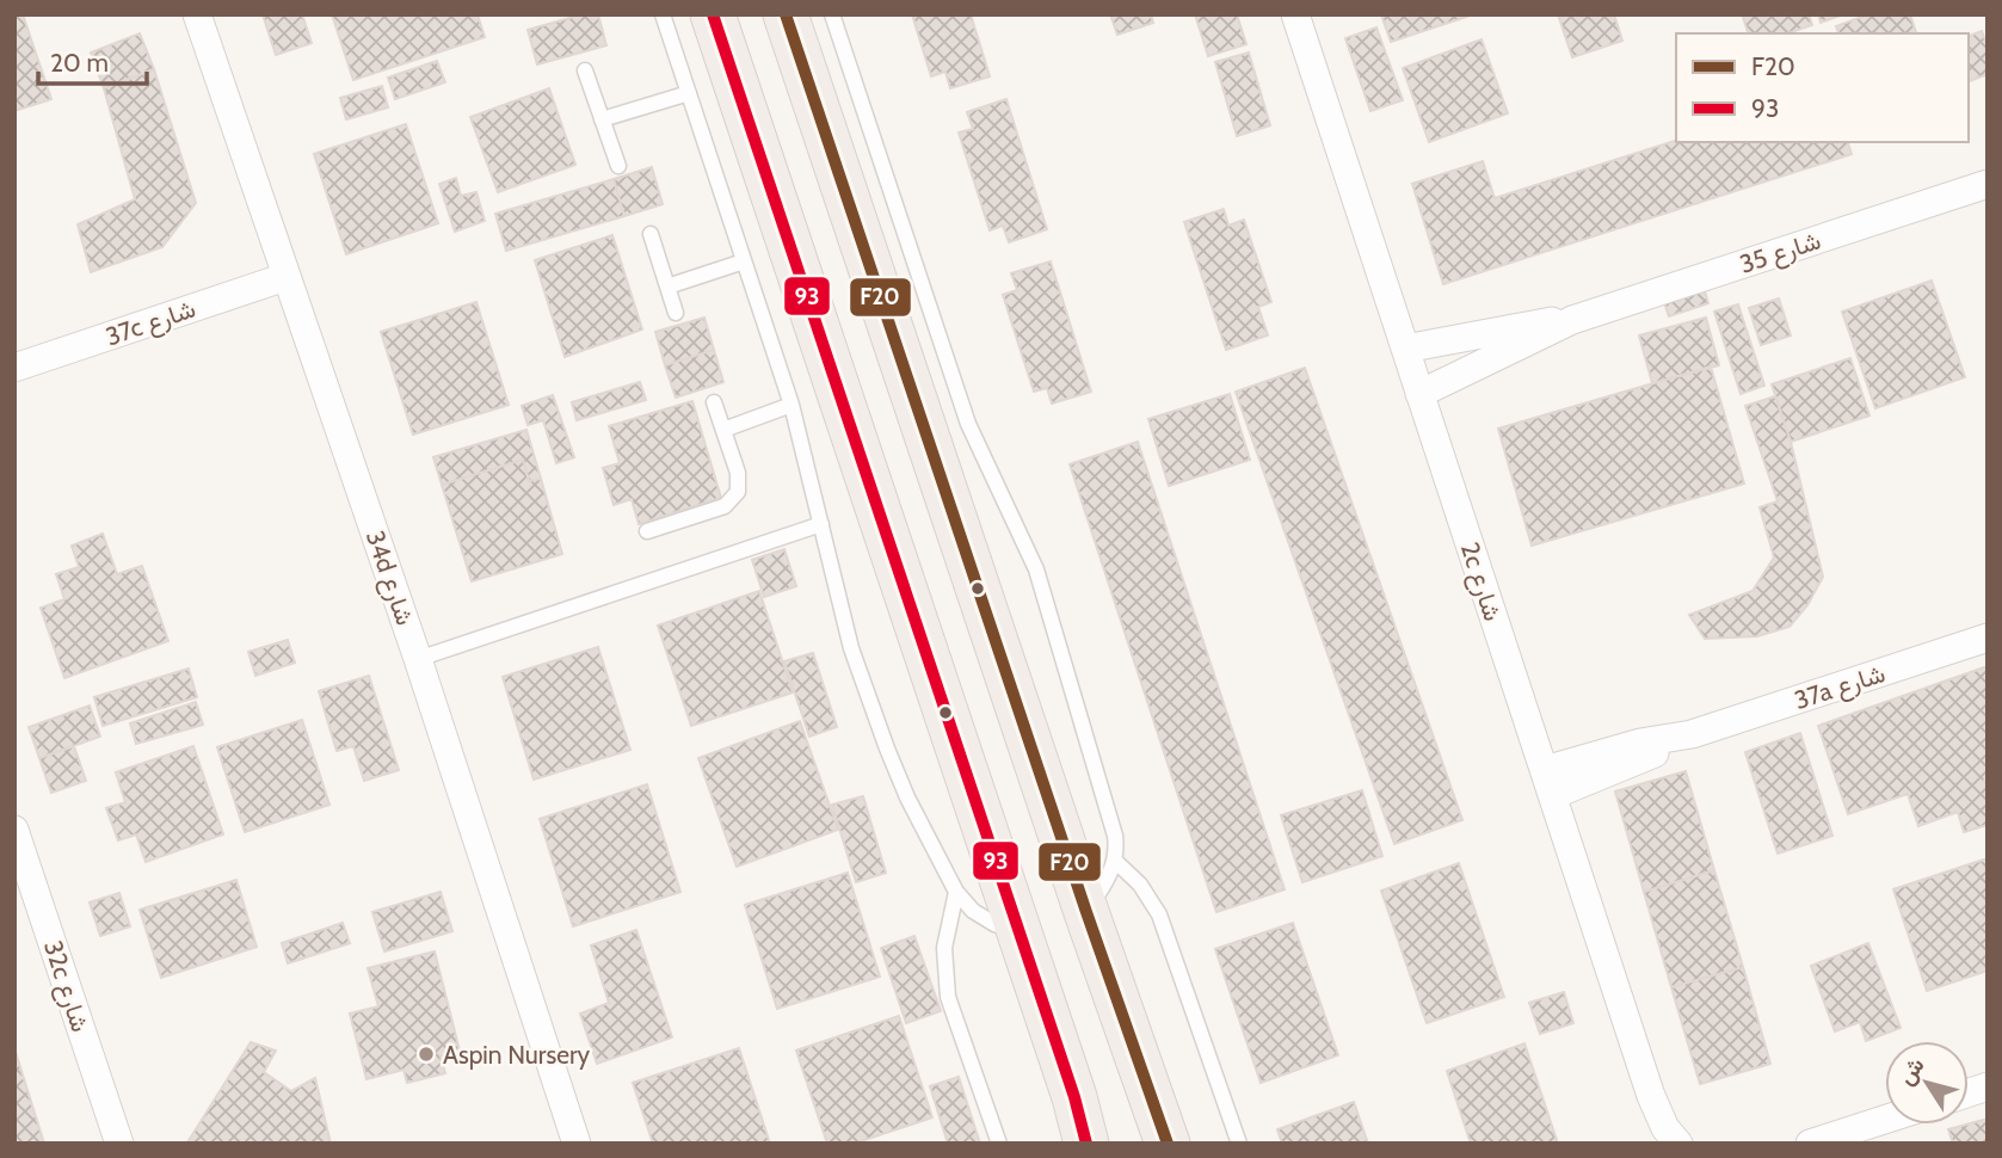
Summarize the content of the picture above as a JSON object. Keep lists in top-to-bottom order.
{
  "streets": {
    "street": [
      "شارع 35",
      "37c شارع",
      "34d شارع",
      "2c شارع",
      "37a شارع",
      "32c شارع"
    ]
  },
  "crossings": [
    ["شارع 35", "2c شارع"],
    ["37c شارع", "34d شارع"],
    ["2c شارع", "37a شارع"]
  ],
  "places": ["Aspin Nursery"],
  "lines": ["transit line F20", "transit line 93"],
  "legend": ["F20", "93"],
  "scale_bar": "20 m",
  "north": "top left"
}
